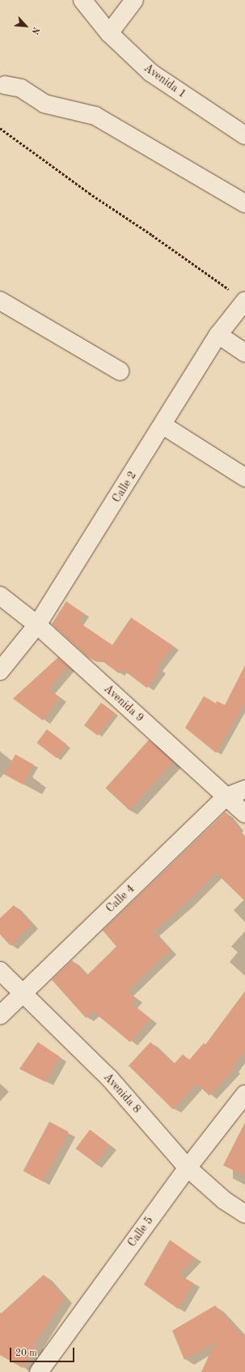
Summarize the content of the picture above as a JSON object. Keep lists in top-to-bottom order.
{
  "streets": {
    "street": [
      "Avenida 1",
      "Calle 2",
      "Avenida 9",
      "Calle 4",
      "Avenida 8",
      "Calle 5"
    ]
  },
  "crossings": [
    ["Calle 2", "Avenida 9"],
    ["Avenida 9", "Calle 4"],
    ["Calle 4", "Avenida 8"],
    ["Avenida 8", "Calle 5"]
  ],
  "scale_bar": "20 m",
  "north": "bottom right"
}
